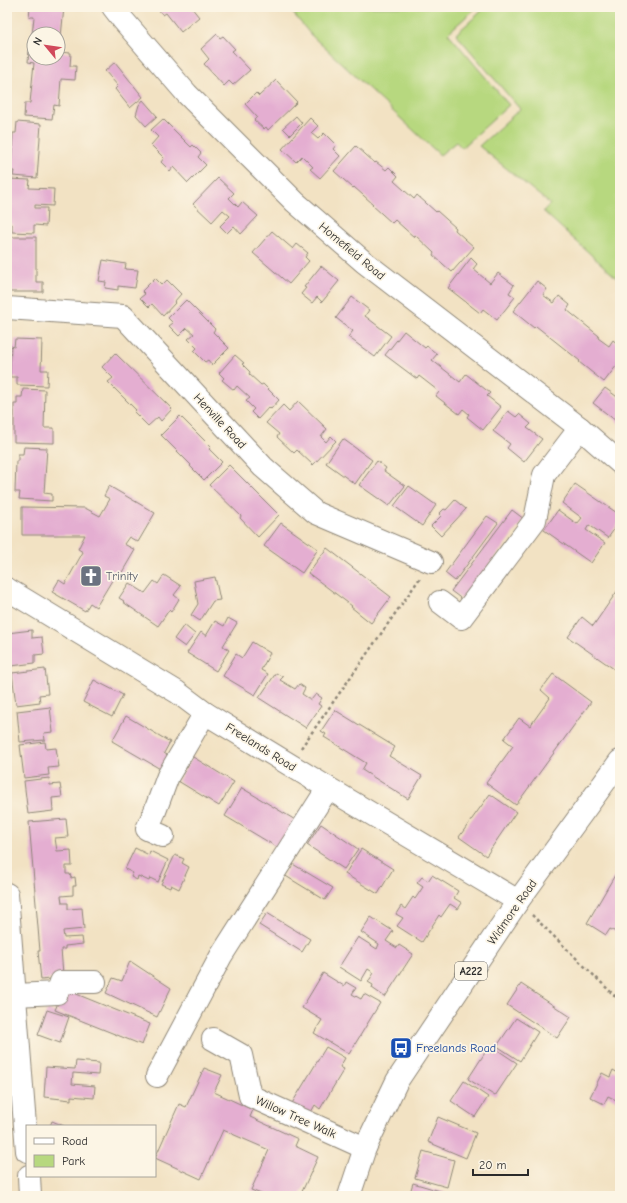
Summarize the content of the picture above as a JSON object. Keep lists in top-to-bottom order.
{
  "streets": {
    "street": [
      "Homefield Road",
      "Henville Road",
      "Freelands Road",
      "Widmore Road",
      "A222",
      "Willow Tree Walk"
    ]
  },
  "crossings": [
    ["Freelands Road", "Widmore Road"],
    ["Widmore Road", "Willow Tree Walk"]
  ],
  "places": {
    "church": ["Trinity"],
    "bus stop": ["Freelands Road"]
  },
  "legend": ["Road", "Park"],
  "scale_bar": "20 m",
  "north": "top left"
}
